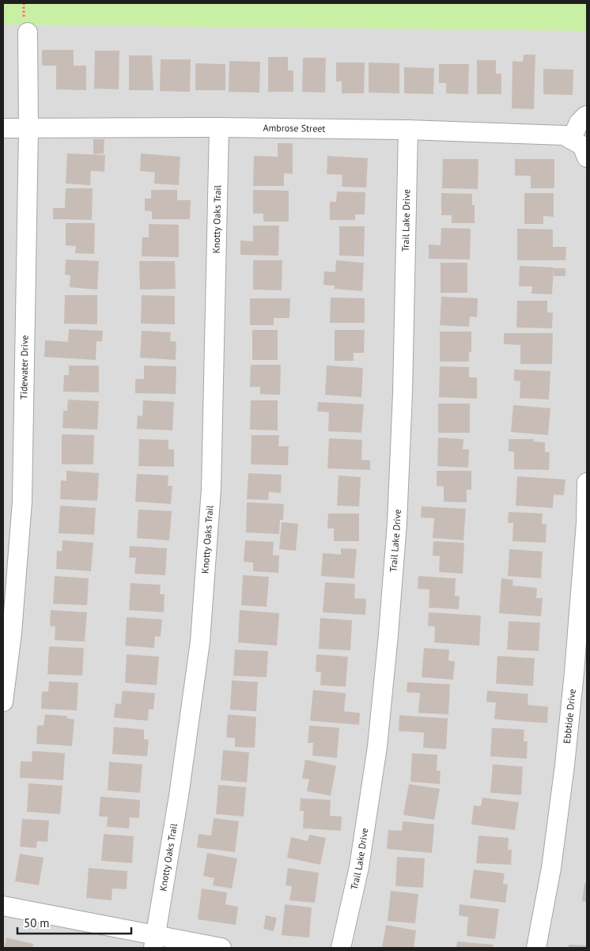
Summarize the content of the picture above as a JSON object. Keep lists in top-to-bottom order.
{
  "streets": {
    "street": [
      "Ambrose Street",
      "Knotty Oaks Trail",
      "Trail Lake Drive",
      "Tidewater Drive",
      "Ebbtide Drive"
    ]
  },
  "crossings": [
    ["Ambrose Street", "Knotty Oaks Trail"],
    ["Ambrose Street", "Trail Lake Drive"],
    ["Ambrose Street", "Tidewater Drive"]
  ],
  "scale_bar": "50 m"
}
